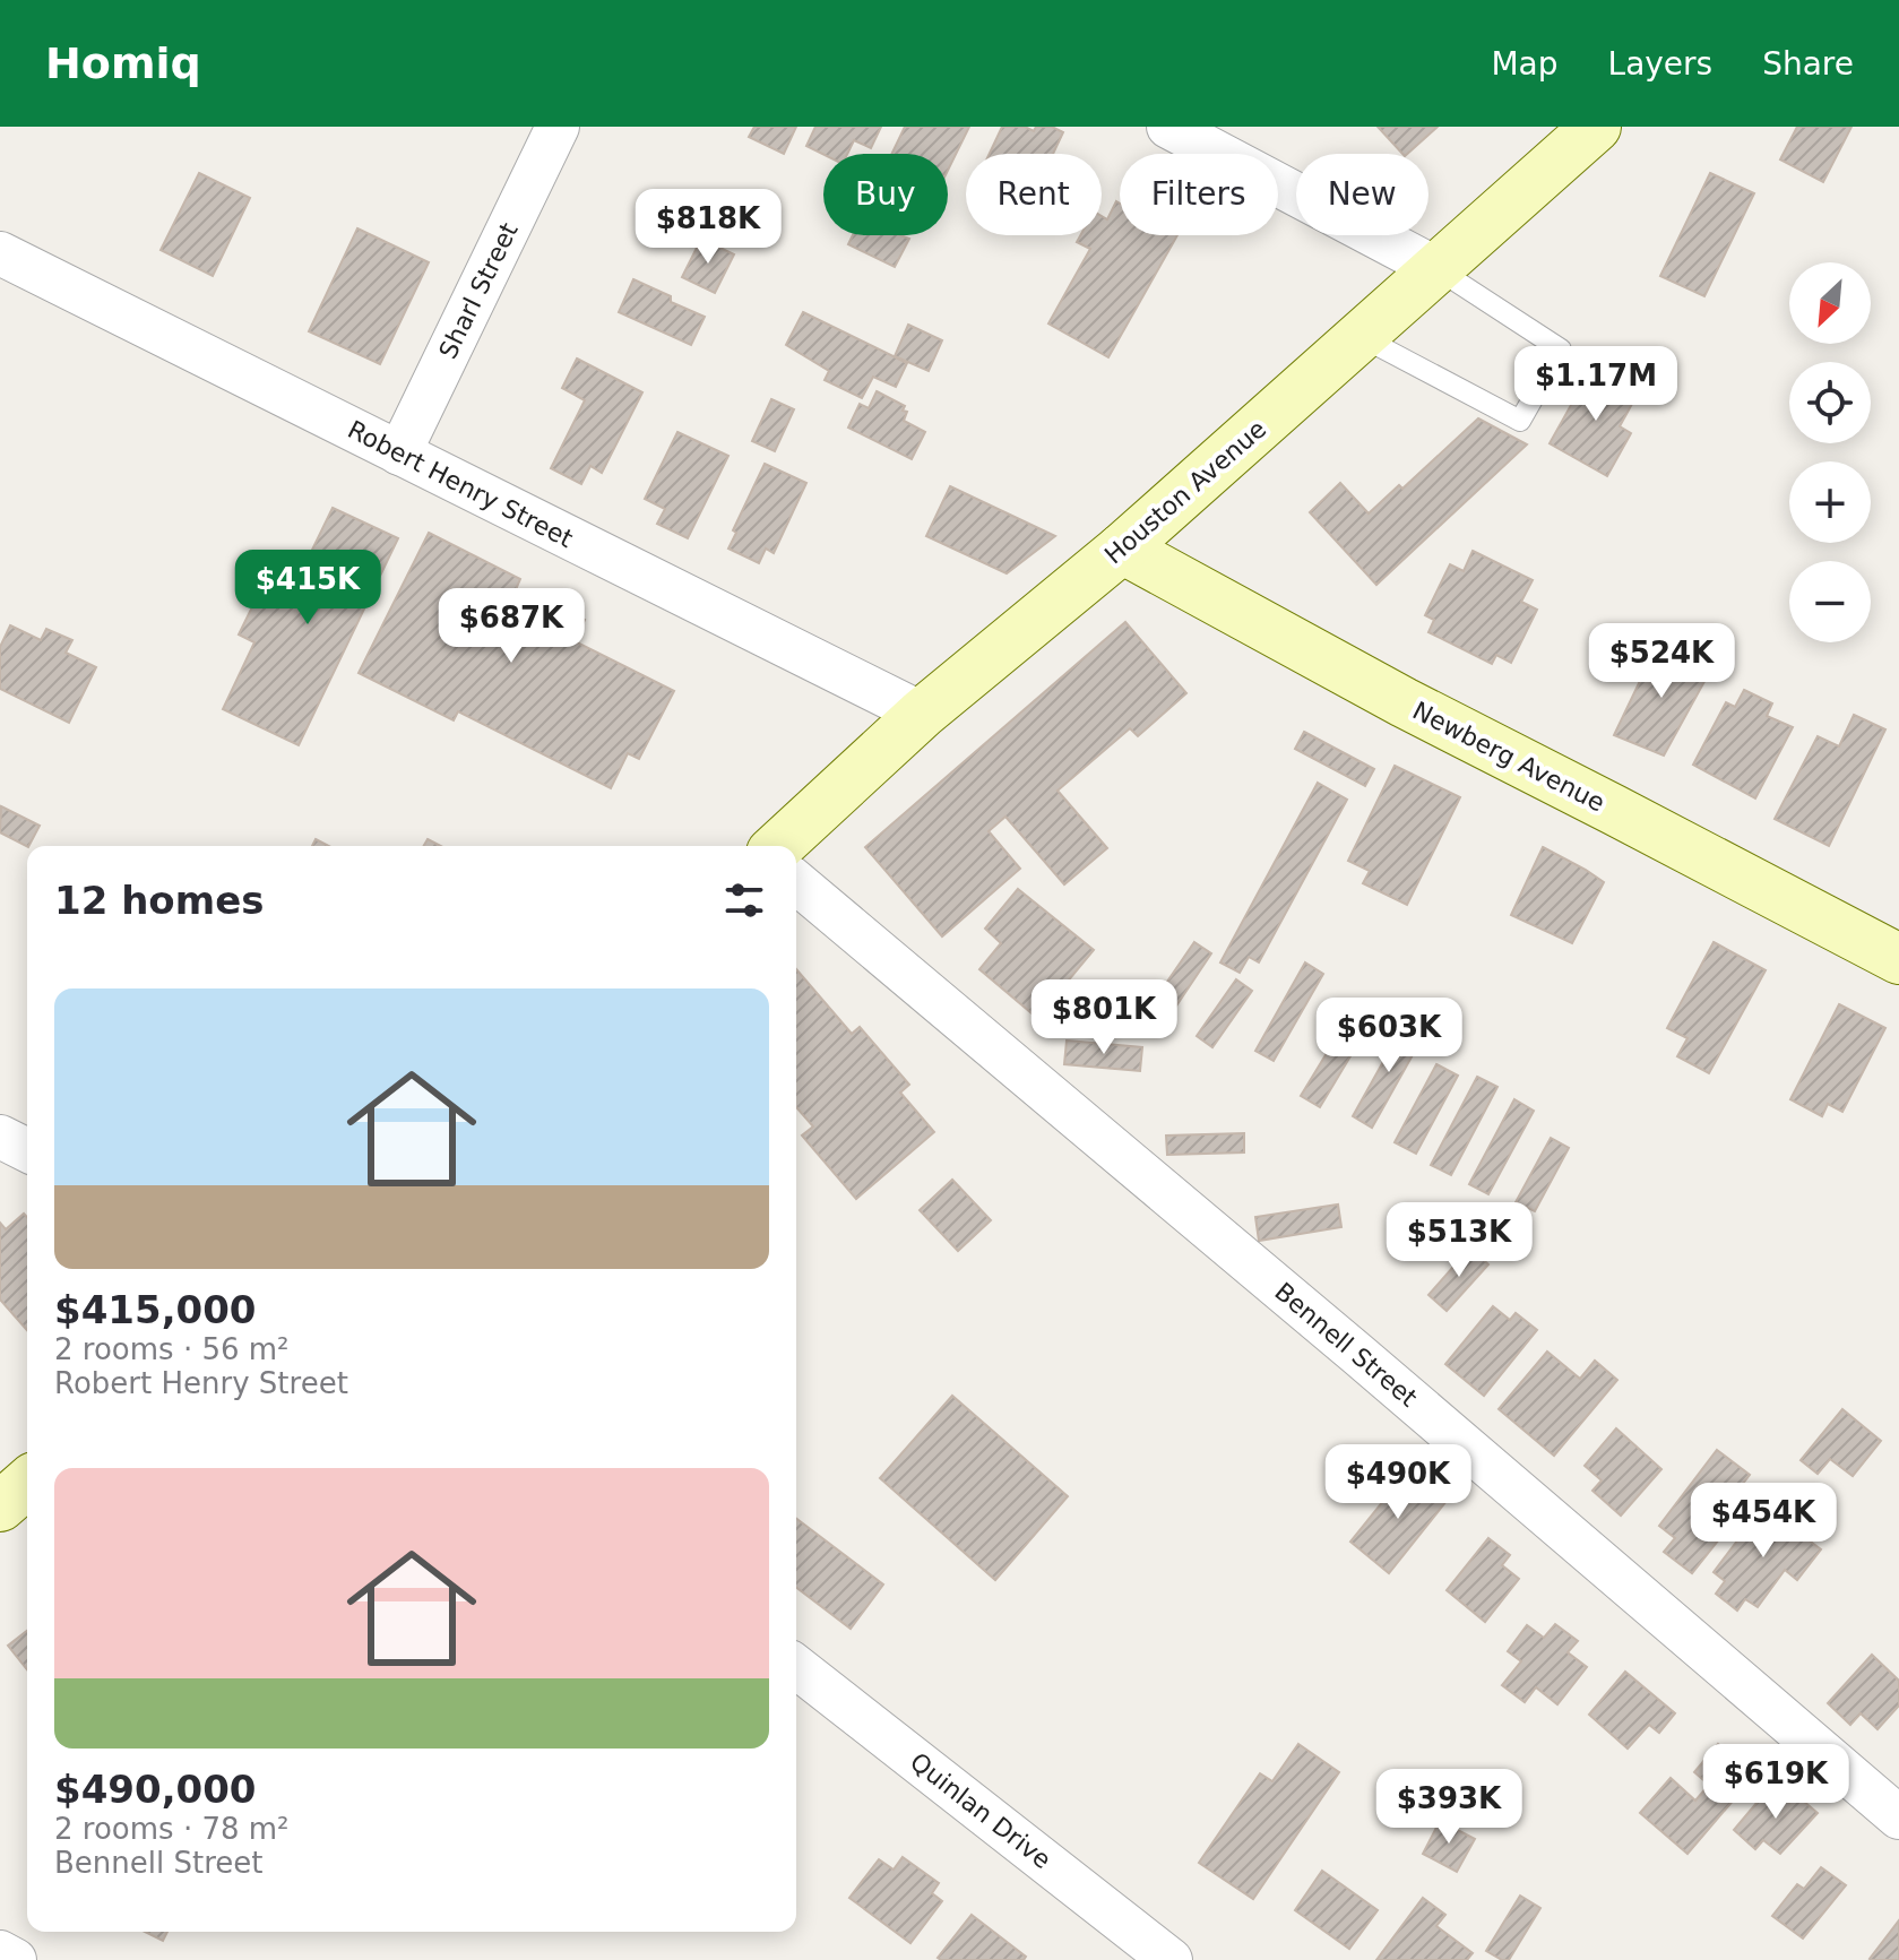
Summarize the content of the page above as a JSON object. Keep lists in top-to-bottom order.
{
  "streets": {
    "street": [
      "Sharl Street",
      "Robert Henry Street",
      "Houston Avenue",
      "Newberg Avenue",
      "Bennell Street",
      "Quinlan Drive"
    ]
  },
  "crossings": [
    ["Sharl Street", "Robert Henry Street"],
    ["Robert Henry Street", "Houston Avenue"],
    ["Houston Avenue", "Newberg Avenue"]
  ],
  "north": "bottom left",
  "page": {
    "header": "Homiq",
    "nav": ["Map", "Layers", "Share"],
    "chip": [
      "Buy",
      "Rent",
      "Filters",
      "New"
    ],
    "price": [
      "$818K",
      "$1.17M",
      "$415K",
      "$687K",
      "$524K",
      "$801K",
      "$603K",
      "$513K",
      "$490K",
      "$454K",
      "$619K",
      "$393K"
    ],
    "map_buttons": ["+", "−"],
    "heading": "12 homes",
    "list": [
      {
        "name": "$415,000",
        "note": "2 rooms · 56 m² · Robert Henry Street"
      },
      {
        "name": "$490,000",
        "note": "2 rooms · 78 m² · Bennell Street"
      }
    ]
  }
}
